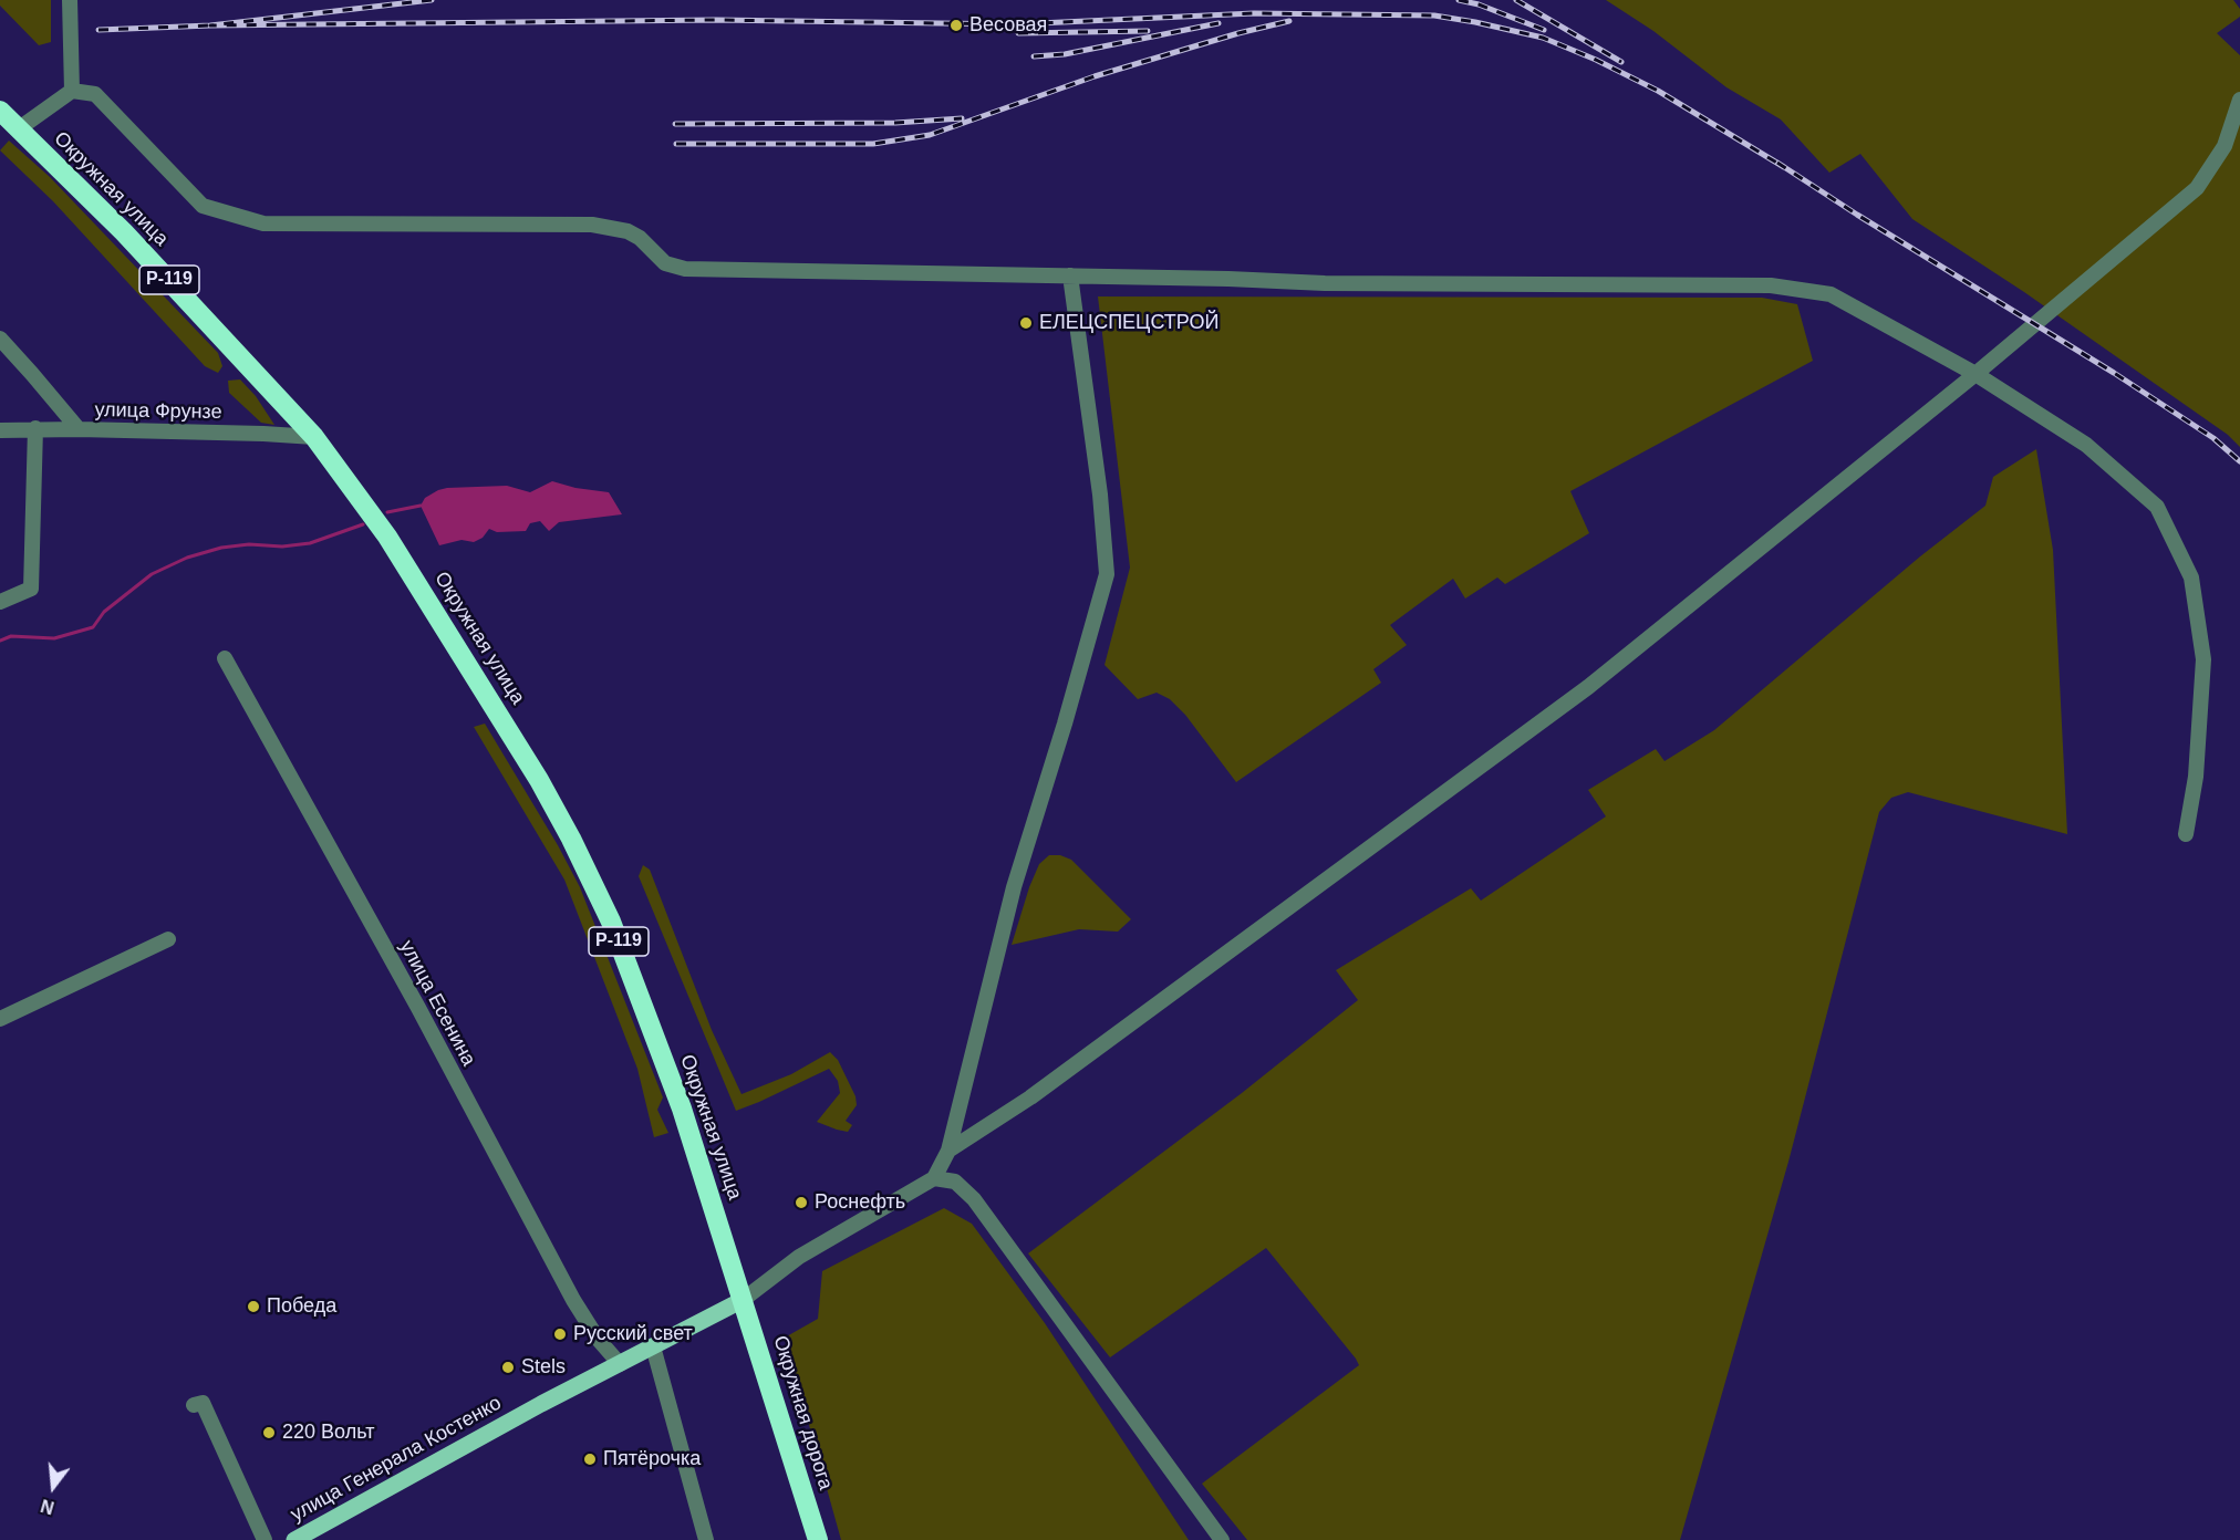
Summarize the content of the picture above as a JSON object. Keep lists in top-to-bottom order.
{
  "streets": {
    "highway": ["Окружная улица", "Р-119", "Окружная дорога"],
    "main road": ["улица Генерала Костенко"],
    "street": ["улица Фрунзе", "улица Есенина"]
  },
  "crossings": [
    ["Окружная улица", "улица Фрунзе"],
    ["Окружная улица", "Окружная дорога"],
    ["Окружная улица", "улица Генерала Костенко"],
    ["улица Есенина", "улица Генерала Костенко"],
    ["Окружная дорога", "улица Генерала Костенко"]
  ],
  "places": [
    "Весовая",
    "ЕЛЕЦСПЕЦСТРОЙ",
    "Роснефть",
    "Победа",
    "Русский свет",
    "Stels",
    "220 Вольт",
    "Пятёрочка"
  ],
  "north": "bottom"
}
